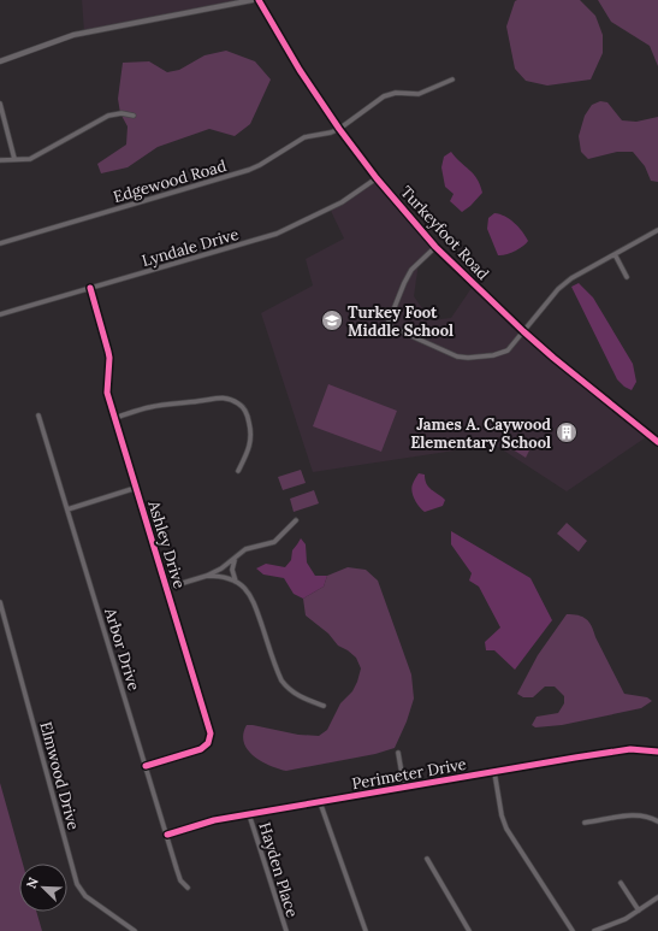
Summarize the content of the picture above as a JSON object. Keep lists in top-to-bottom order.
{
  "streets": {
    "main road": ["Turkeyfoot Road"],
    "street": [
      "Edgewood Road",
      "Lyndale Drive",
      "Ashley Drive",
      "Arbor Drive",
      "Perimeter Drive",
      "Elmwood Drive",
      "Hayden Place"
    ]
  },
  "crossings": [
    ["Edgewood Road", "Turkeyfoot Road"],
    ["Turkeyfoot Road", "Lyndale Drive"],
    ["Lyndale Drive", "Ashley Drive"],
    ["Ashley Drive", "Arbor Drive"],
    ["Arbor Drive", "Perimeter Drive"],
    ["Perimeter Drive", "Hayden Place"]
  ],
  "places": {
    "school or university": ["Turkey Foot Middle School"],
    "building": ["James A. Caywood Elementary School"]
  },
  "north": "top left"
}
